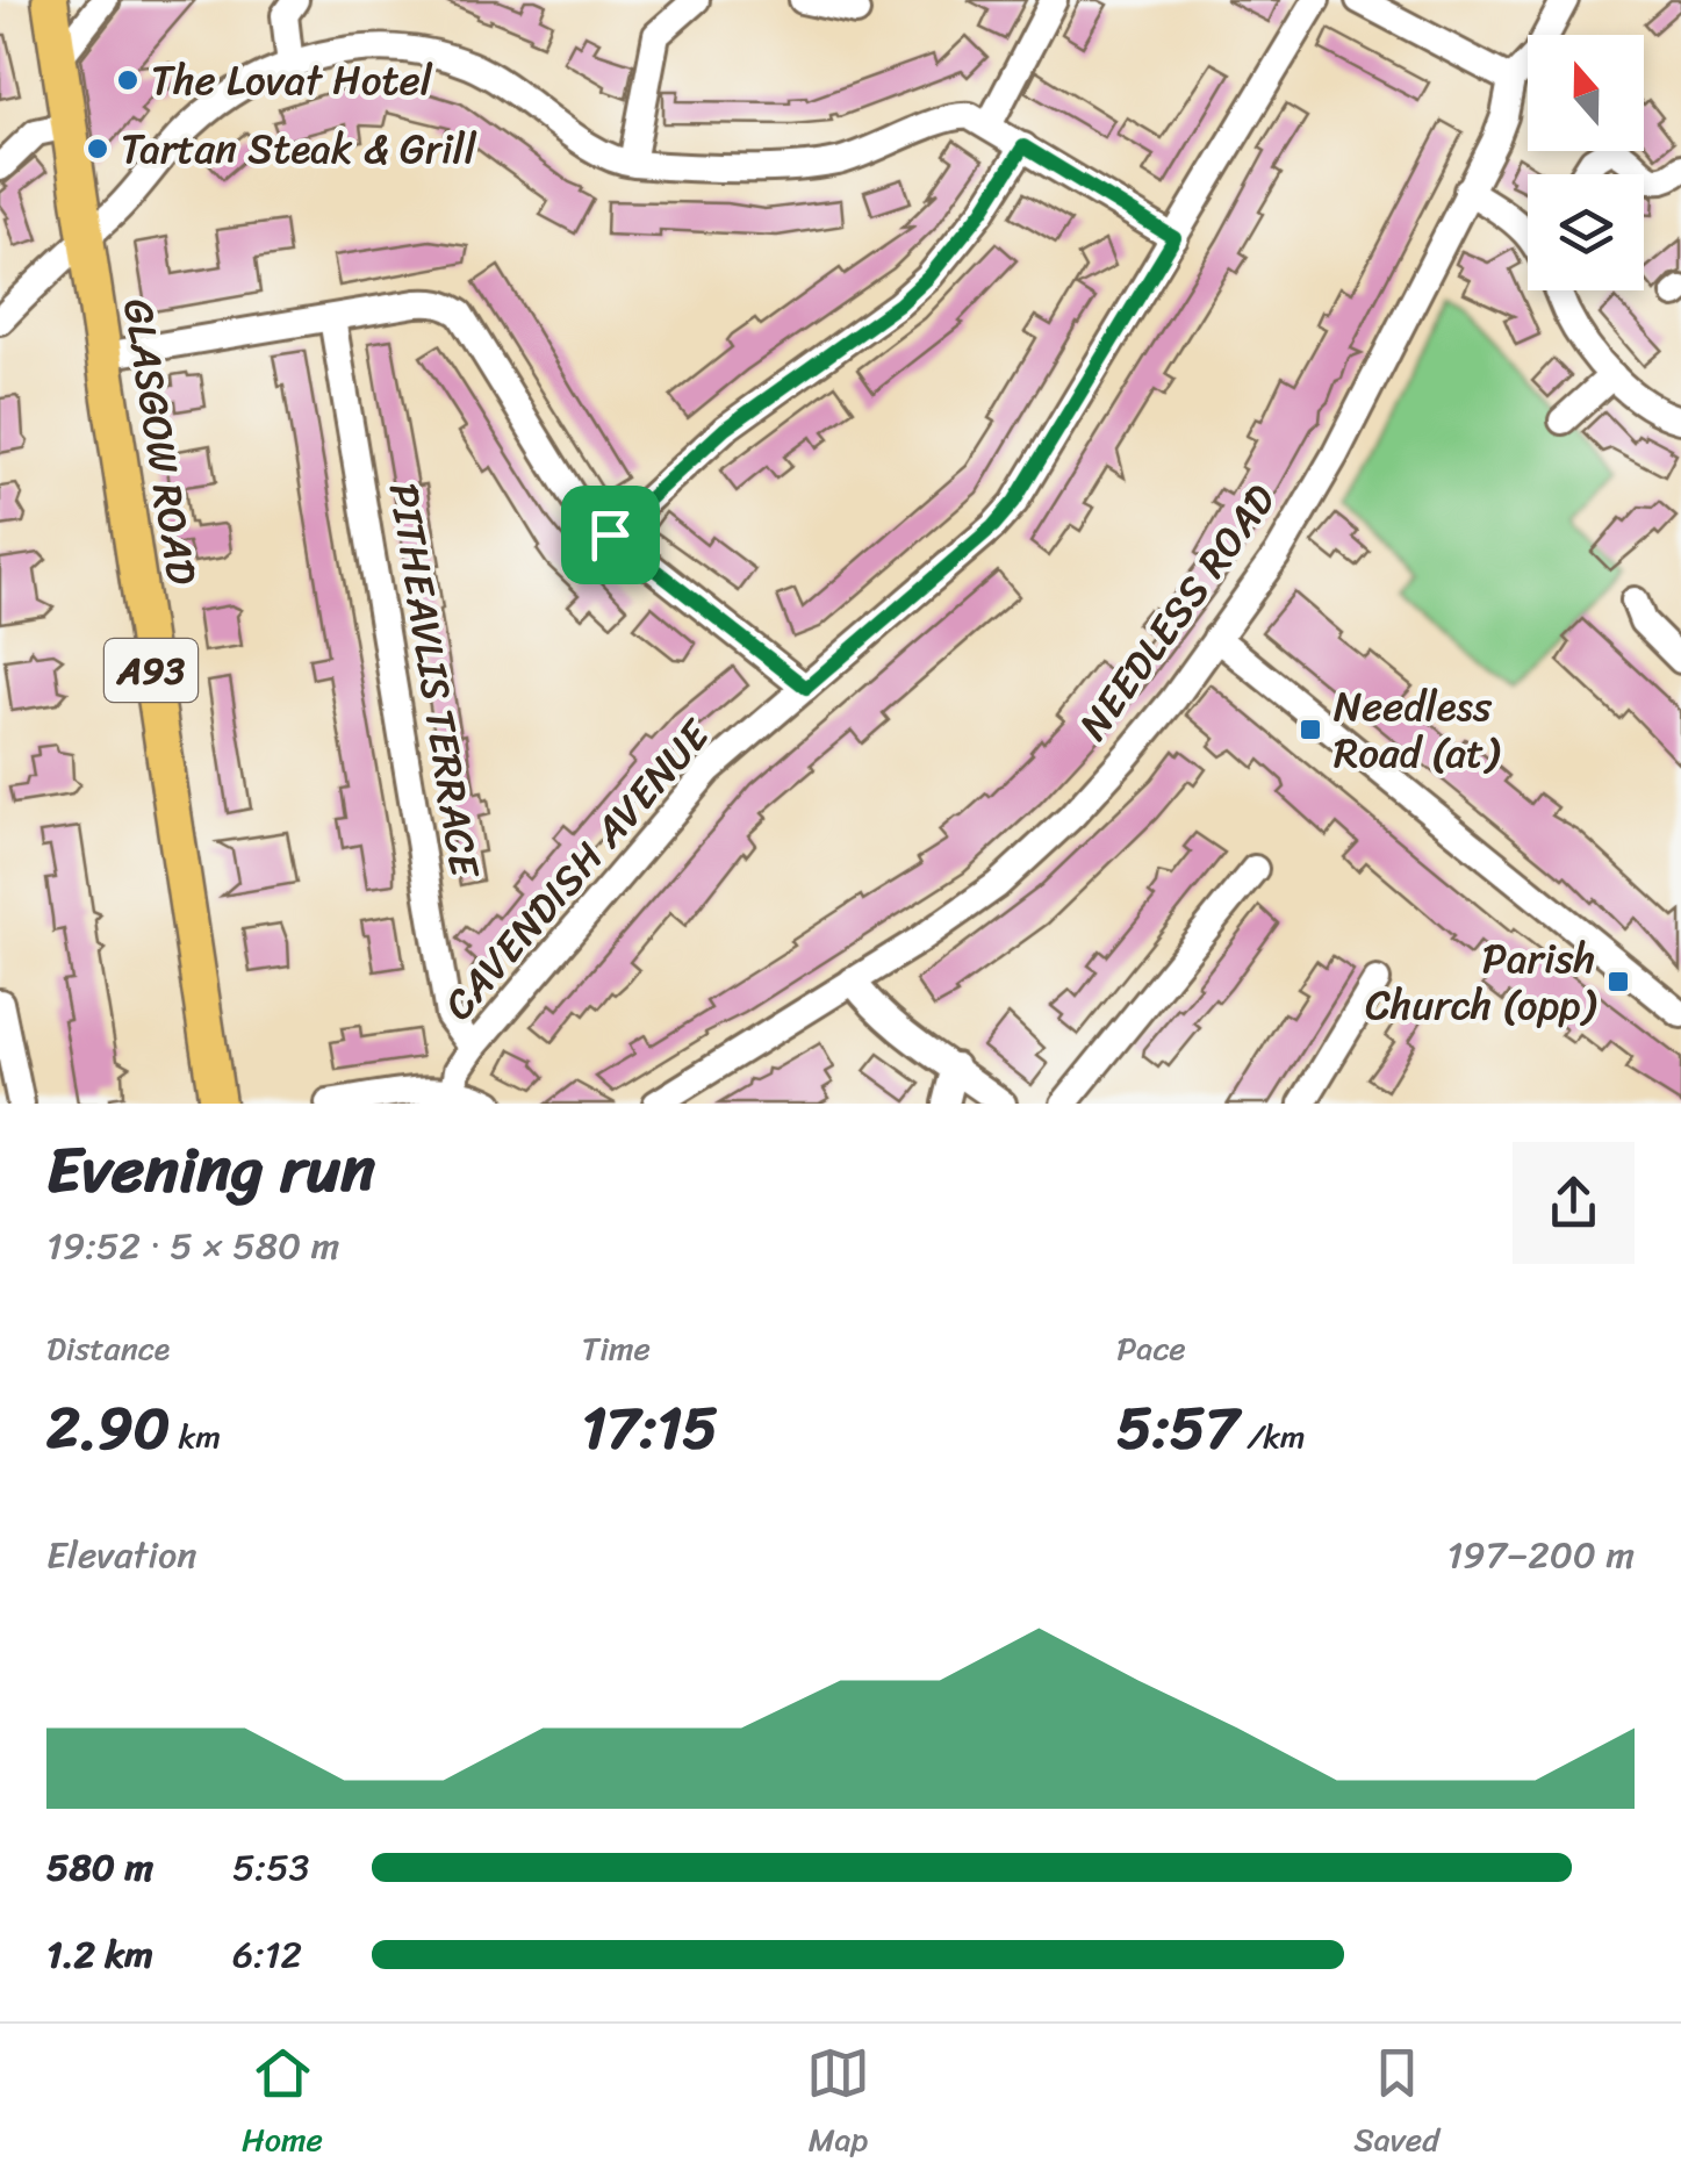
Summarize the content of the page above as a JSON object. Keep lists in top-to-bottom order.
{
  "streets": {
    "main road": ["GLASGOW ROAD", "A93"],
    "street": ["NEEDLESS ROAD", "PITHEAVLIS TERRACE", "CAVENDISH AVENUE"]
  },
  "crossings": [
    ["PITHEAVLIS TERRACE", "CAVENDISH AVENUE"]
  ],
  "places": {
    "other": ["The Lovat Hotel", "Tartan Steak & Grill"],
    "transit": ["Needless Road (at)", "Parish Church (opp)"]
  },
  "north": "top",
  "page": {
    "heading": ["Evening run", "19:52 · 5 × 580 m"],
    "stats": [
      ["Distance", "2.90 km"],
      ["Time", "17:15"],
      ["Pace", "5:57 /km"]
    ],
    "chart": ["Elevation", "197–200 m"],
    "list": [
      {
        "name": "580 m",
        "note": "5:53"
      },
      {
        "name": "1.2 km",
        "note": "6:12"
      }
    ],
    "tabs": ["Home", "Map", "Saved"]
  }
}
